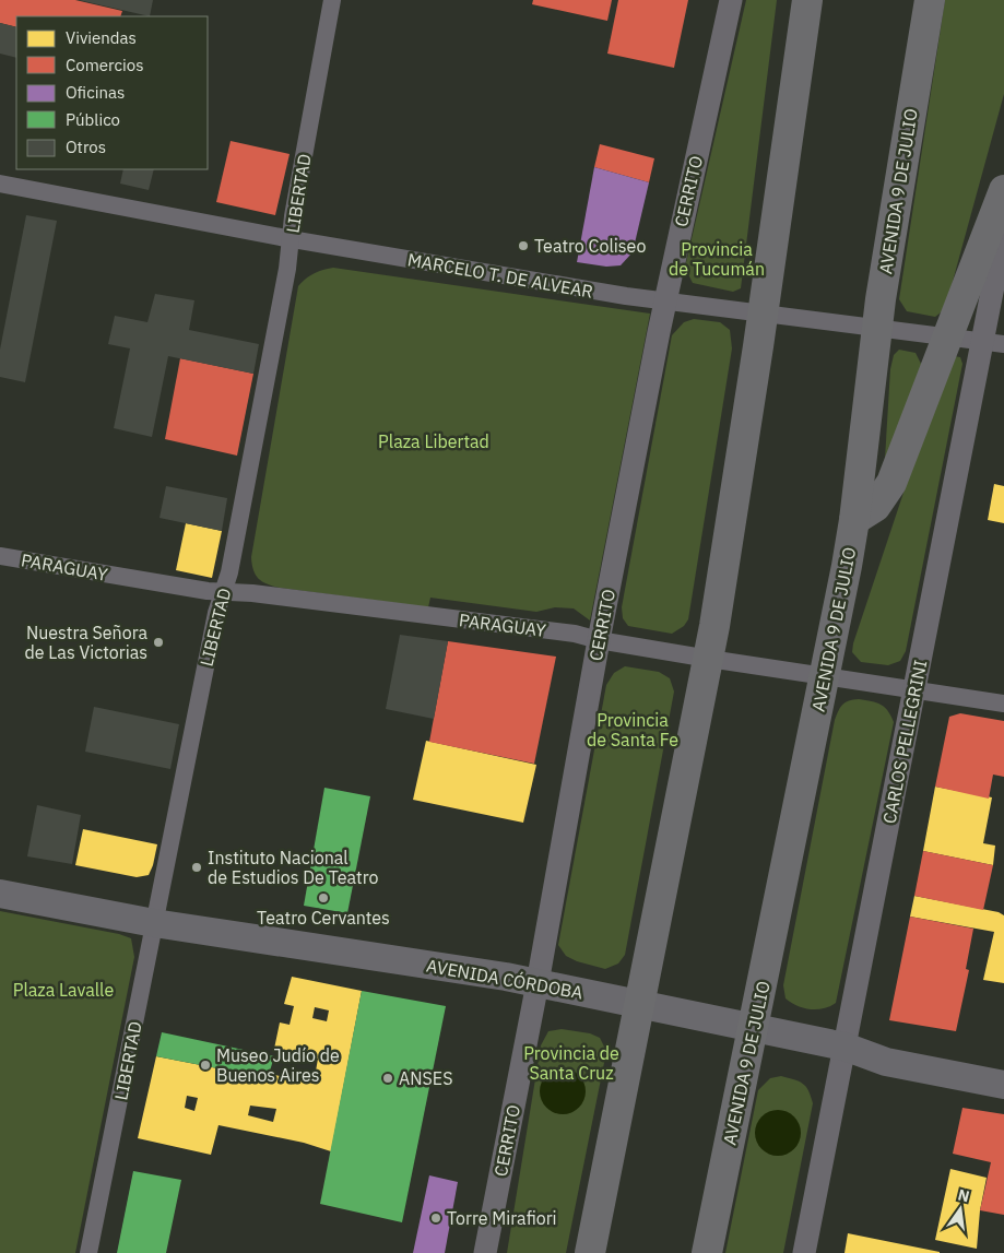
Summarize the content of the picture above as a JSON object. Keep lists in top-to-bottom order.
{
  "streets": {
    "highway": ["AVENIDA 9 DE JULIO"],
    "main road": ["AVENIDA CÓRDOBA"],
    "street": [
      "CERRITO",
      "LIBERTAD",
      "MARCELO T. DE ALVEAR",
      "PARAGUAY",
      "CARLOS PELLEGRINI"
    ]
  },
  "crossings": [
    ["CERRITO", "MARCELO T. DE ALVEAR"],
    ["CERRITO", "PARAGUAY"],
    ["CERRITO", "AVENIDA CÓRDOBA"],
    ["AVENIDA 9 DE JULIO", "MARCELO T. DE ALVEAR"],
    ["AVENIDA 9 DE JULIO", "PARAGUAY"],
    ["AVENIDA 9 DE JULIO", "AVENIDA CÓRDOBA"],
    ["LIBERTAD", "MARCELO T. DE ALVEAR"],
    ["LIBERTAD", "PARAGUAY"],
    ["LIBERTAD", "AVENIDA CÓRDOBA"],
    ["MARCELO T. DE ALVEAR", "CARLOS PELLEGRINI"],
    ["PARAGUAY", "CARLOS PELLEGRINI"],
    ["CARLOS PELLEGRINI", "AVENIDA CÓRDOBA"]
  ],
  "parks": [
    "Provincia de Tucumán",
    "Plaza Libertad",
    "Provincia de Santa Fe",
    "Plaza Lavalle",
    "Provincia de Santa Cruz"
  ],
  "places": [
    "Teatro Coliseo",
    "Nuestra Señora de Las Victorias",
    "Instituto Nacional de Estudios De Teatro",
    "Teatro Cervantes",
    "Museo Judío de Buenos Aires",
    "ANSES",
    "Torre Mirafiori"
  ],
  "legend": [
    "Viviendas",
    "Comercios",
    "Oficinas",
    "Público",
    "Otros"
  ],
  "north": "top"
}
